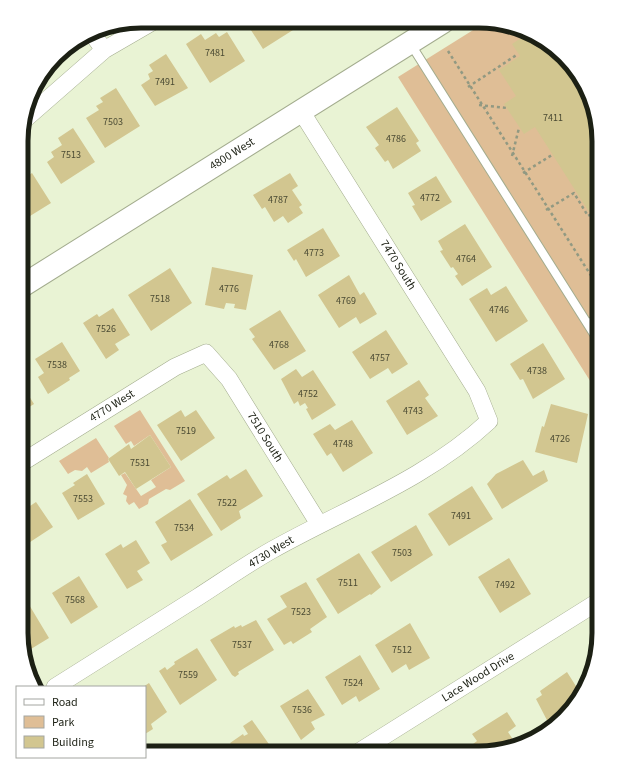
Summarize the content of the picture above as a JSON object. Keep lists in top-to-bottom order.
{
  "streets": {
    "main road": ["4800 West"],
    "street": [
      "7470 South",
      "4770 West",
      "7510 South",
      "4730 West",
      "Lace Wood Drive"
    ]
  },
  "crossings": [
    ["4800 West", "7470 South"],
    ["7470 South", "4730 West"],
    ["4770 West", "7510 South"],
    ["7510 South", "4730 West"]
  ],
  "house_numbers": [
    "7481",
    "7491",
    "7411",
    "7503",
    "4786",
    "7513",
    "4772",
    "4787",
    "4773",
    "4764",
    "4776",
    "7518",
    "4769",
    "4746",
    "7526",
    "4768",
    "4757",
    "7538",
    "4738",
    "4752",
    "4743",
    "7519",
    "4726",
    "4748",
    "7531",
    "7553",
    "7522",
    "7491",
    "7534",
    "7503",
    "7511",
    "7492",
    "7568",
    "7523",
    "7537",
    "7512",
    "7559",
    "7524",
    "7536"
  ],
  "legend": ["Road", "Park", "Building"]
}
